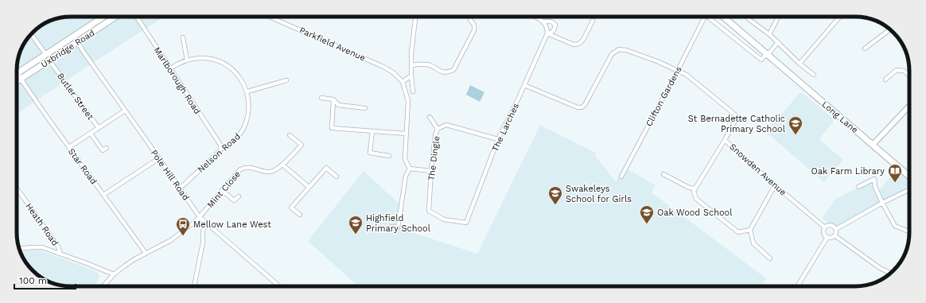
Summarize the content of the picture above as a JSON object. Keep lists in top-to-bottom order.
{
  "streets": {
    "main road": ["Uxbridge Road", "Long Lane"],
    "street": [
      "Parkfield Avenue",
      "Marlborough Road",
      "Butler Street",
      "Clifton Gardens",
      "The Larches",
      "Nelson Road",
      "The Dingle",
      "Star Road",
      "Snowden Avenue",
      "Pole Hill Road",
      "Mint Close",
      "Heath Road"
    ]
  },
  "crossings": [
    ["Uxbridge Road", "Star Road"],
    ["Uxbridge Road", "Pole Hill Road"],
    ["Marlborough Road", "Nelson Road"],
    ["The Larches", "The Dingle"],
    ["Nelson Road", "Pole Hill Road"],
    ["Pole Hill Road", "Mint Close"]
  ],
  "places": {
    "school or university": [
      "St Bernadette Catholic Primary School",
      "Swakeleys School for Girls",
      "Oak Wood School",
      "Highfield Primary School"
    ],
    "library": ["Oak Farm Library"],
    "bus stop": ["Mellow Lane West"]
  },
  "scale_bar": "100 m"
}
